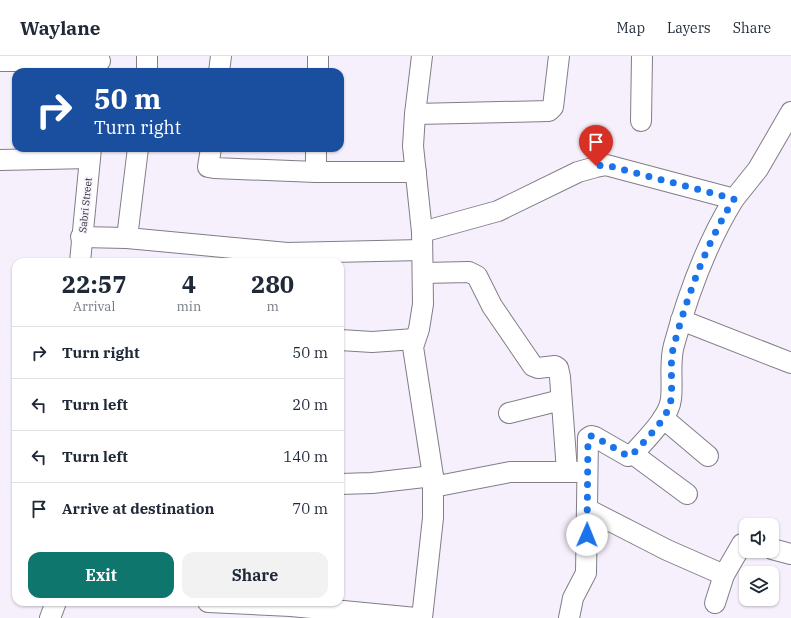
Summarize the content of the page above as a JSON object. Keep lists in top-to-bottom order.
{
  "streets": {
    "street": ["Sabri Street"]
  },
  "page": {
    "header": "Waylane",
    "nav": ["Map", "Layers", "Share"],
    "turn": ["50 m", "Turn right"],
    "eta": [
      "22:57",
      "Arrival",
      "4",
      "min",
      "280",
      "m"
    ],
    "list": [
      {
        "name": "Turn right",
        "value": "50 m"
      },
      {
        "name": "Turn left",
        "value": "20 m"
      },
      {
        "name": "Turn left",
        "value": "140 m"
      },
      {
        "name": "Arrive at destination",
        "value": "70 m"
      }
    ],
    "buttons": ["Exit", "Share"]
  }
}
